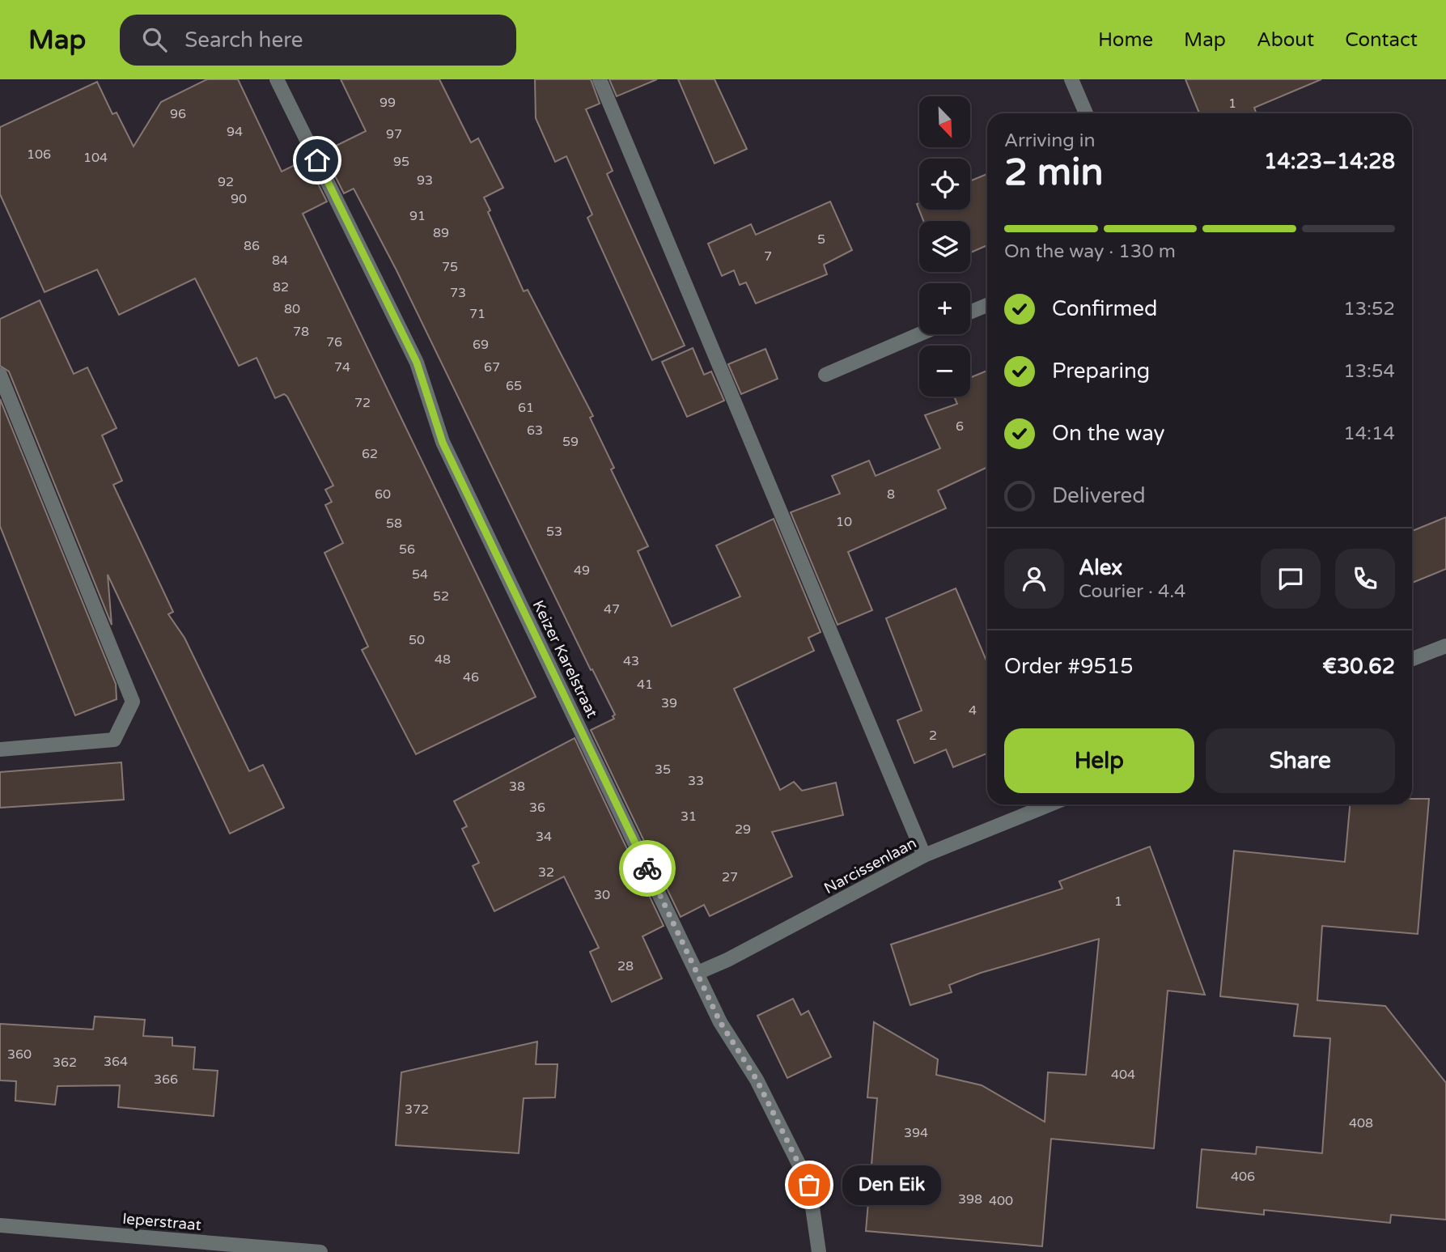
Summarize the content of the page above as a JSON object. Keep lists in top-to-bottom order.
{
  "streets": {
    "street": ["Keizer Karelstraat", "Narcissenlaan", "Ieperstraat"]
  },
  "crossings": [
    ["Keizer Karelstraat", "Narcissenlaan"]
  ],
  "places": ["Den Eik"],
  "house_numbers": [
    "99",
    "1",
    "96",
    "94",
    "97",
    "106",
    "104",
    "95",
    "93",
    "92",
    "90",
    "91",
    "89",
    "5",
    "86",
    "7",
    "84",
    "75",
    "82",
    "73",
    "80",
    "71",
    "78",
    "76",
    "69",
    "74",
    "67",
    "65",
    "72",
    "61",
    "6",
    "63",
    "59",
    "62",
    "60",
    "8",
    "10",
    "58",
    "53",
    "56",
    "49",
    "54",
    "52",
    "47",
    "50",
    "48",
    "43",
    "46",
    "41",
    "39",
    "4",
    "2",
    "35",
    "33",
    "38",
    "36",
    "31",
    "29",
    "34",
    "32",
    "27",
    "30",
    "1",
    "28",
    "360",
    "364",
    "362",
    "404",
    "366",
    "372",
    "408",
    "394",
    "406",
    "398",
    "400"
  ],
  "north": "bottom right",
  "page": {
    "header": "Map",
    "search": "Search here",
    "nav": [
      "Home",
      "Map",
      "About",
      "Contact"
    ],
    "map_buttons": ["+", "−"],
    "heading": ["2 min", "Arriving in", "14:23–14:28"],
    "panel": [
      "Alex",
      "Courier · 4.4",
      "Order #9515",
      "€30.62"
    ],
    "bar": "On the way · 130 m",
    "list": [
      ["Confirmed", "13:52"],
      ["Preparing", "13:54"],
      ["On the way", "14:14"],
      "Delivered"
    ],
    "buttons": ["Help", "Share"],
    "bubble": "Den Eik"
  }
}
